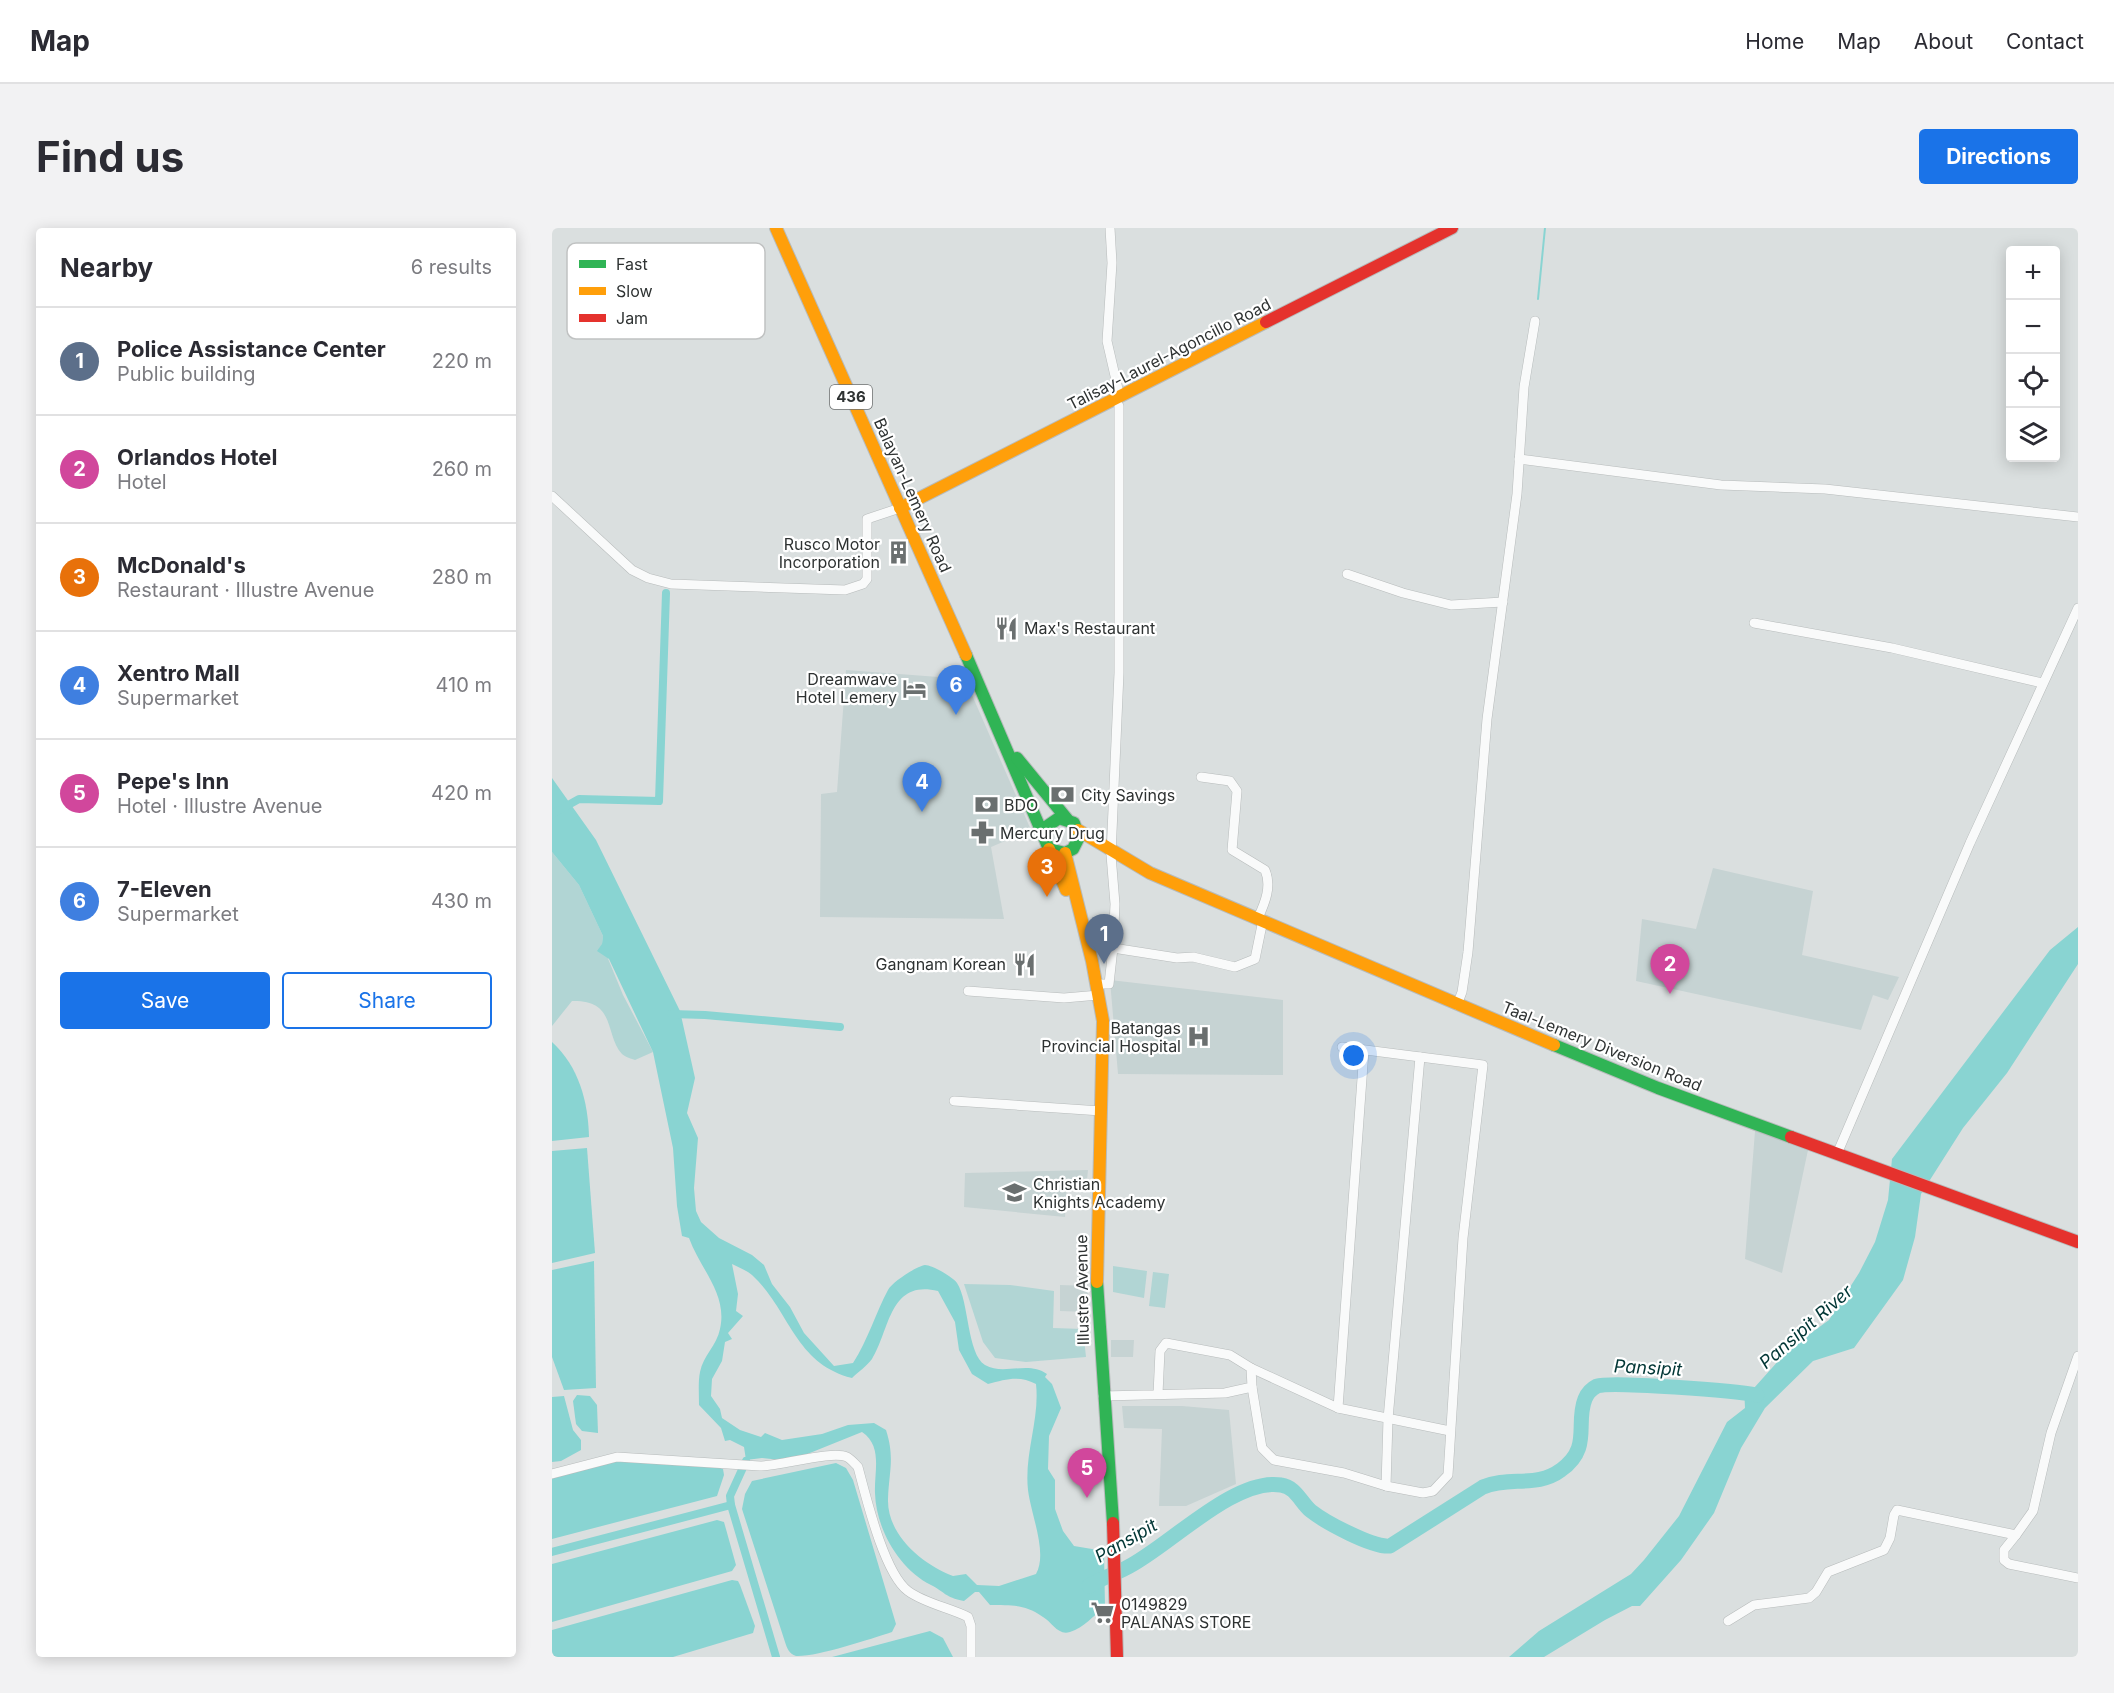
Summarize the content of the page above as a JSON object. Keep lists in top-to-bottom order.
{
  "streets": {
    "main road": [
      "Talisay-Laurel-Agoncillo Road",
      "436",
      "Balayan-Lemery Road",
      "Taal-Lemery Diversion Road",
      "Illustre Avenue"
    ]
  },
  "crossings": [
    ["Talisay-Laurel-Agoncillo Road", "Balayan-Lemery Road"],
    ["436", "Balayan-Lemery Road"],
    ["436", "Taal-Lemery Diversion Road"],
    ["436", "Illustre Avenue"],
    ["Balayan-Lemery Road", "Taal-Lemery Diversion Road"],
    ["Balayan-Lemery Road", "Illustre Avenue"],
    ["Taal-Lemery Diversion Road", "Illustre Avenue"]
  ],
  "water": ["Pansipit River", "Pansipit"],
  "places": {
    "building": ["Rusco Motor Incorporation"],
    "restaurant": ["Max's Restaurant", "Gangnam Korean"],
    "hotel": ["Dreamwave Hotel Lemery"],
    "bank": ["City Savings", "BDO"],
    "pharmacy": ["Mercury Drug"],
    "hospital": ["Batangas Provincial Hospital"],
    "school or university": ["Christian Knights Academy"],
    "supermarket": ["0149829 PALANAS STORE"]
  },
  "legend": ["Fast", "Slow", "Jam"],
  "page": {
    "header": "Map",
    "nav": [
      "Home",
      "Map",
      "About",
      "Contact"
    ],
    "buttons": [
      "Directions",
      ["Save", "Share"]
    ],
    "title": "Find us",
    "heading": ["Nearby", "6 results"],
    "map_buttons": ["+", "−"],
    "list": [
      {
        "mark": "1",
        "name": "Police Assistance Center",
        "note": "Public building",
        "value": "220 m"
      },
      {
        "mark": "2",
        "name": "Orlandos Hotel",
        "note": "Hotel",
        "value": "260 m"
      },
      {
        "mark": "3",
        "name": "McDonald's",
        "note": "Restaurant · Illustre Avenue",
        "value": "280 m"
      },
      {
        "mark": "4",
        "name": "Xentro Mall",
        "note": "Supermarket",
        "value": "410 m"
      },
      {
        "mark": "5",
        "name": "Pepe's Inn",
        "note": "Hotel · Illustre Avenue",
        "value": "420 m"
      },
      {
        "mark": "6",
        "name": "7-Eleven",
        "note": "Supermarket",
        "value": "430 m"
      }
    ],
    "pins": [
      "6",
      "4",
      "3",
      "1",
      "2",
      "5"
    ]
  }
}
